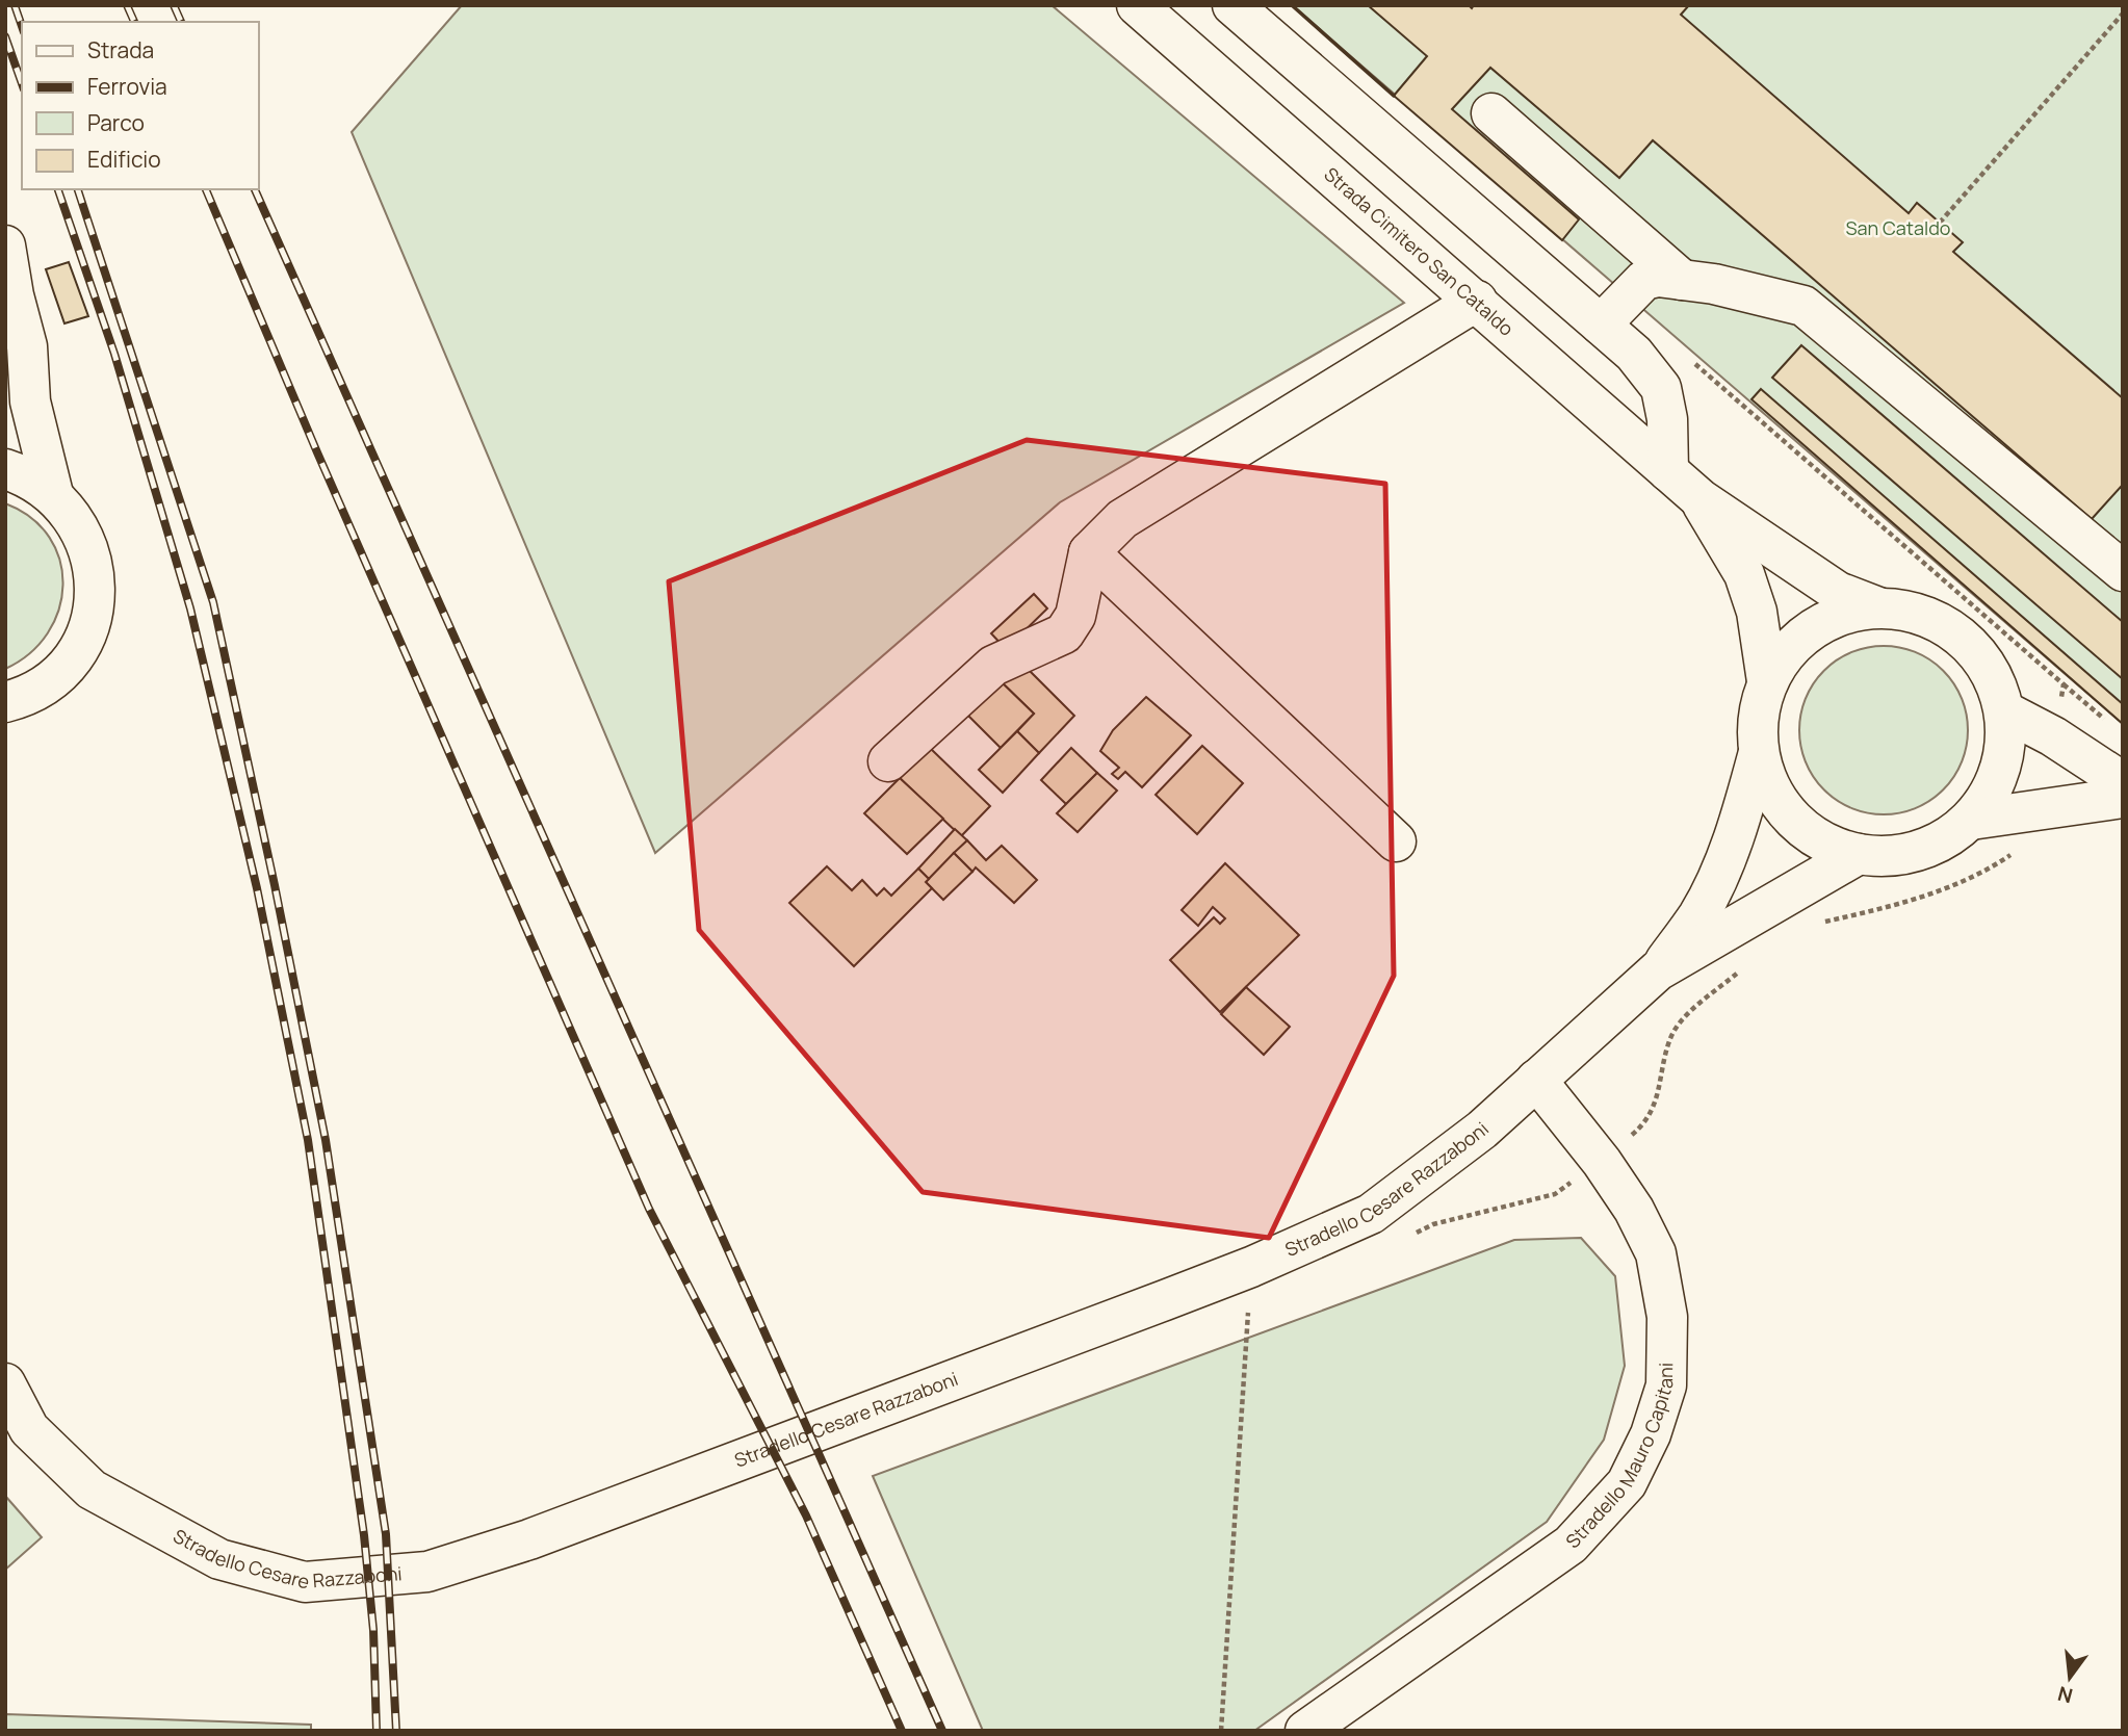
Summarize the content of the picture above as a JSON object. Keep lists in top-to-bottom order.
{
  "streets": {
    "street": ["Strada Cimitero San Cataldo", "Stradello Cesare Razzaboni", "Stradello Mauro Capitani"]
  },
  "crossings": [
    ["Strada Cimitero San Cataldo", "Stradello Cesare Razzaboni"],
    ["Stradello Cesare Razzaboni", "Stradello Mauro Capitani"]
  ],
  "parks": ["San Cataldo"],
  "legend": [
    "Strada",
    "Ferrovia",
    "Parco",
    "Edificio"
  ],
  "north": "bottom"
}
